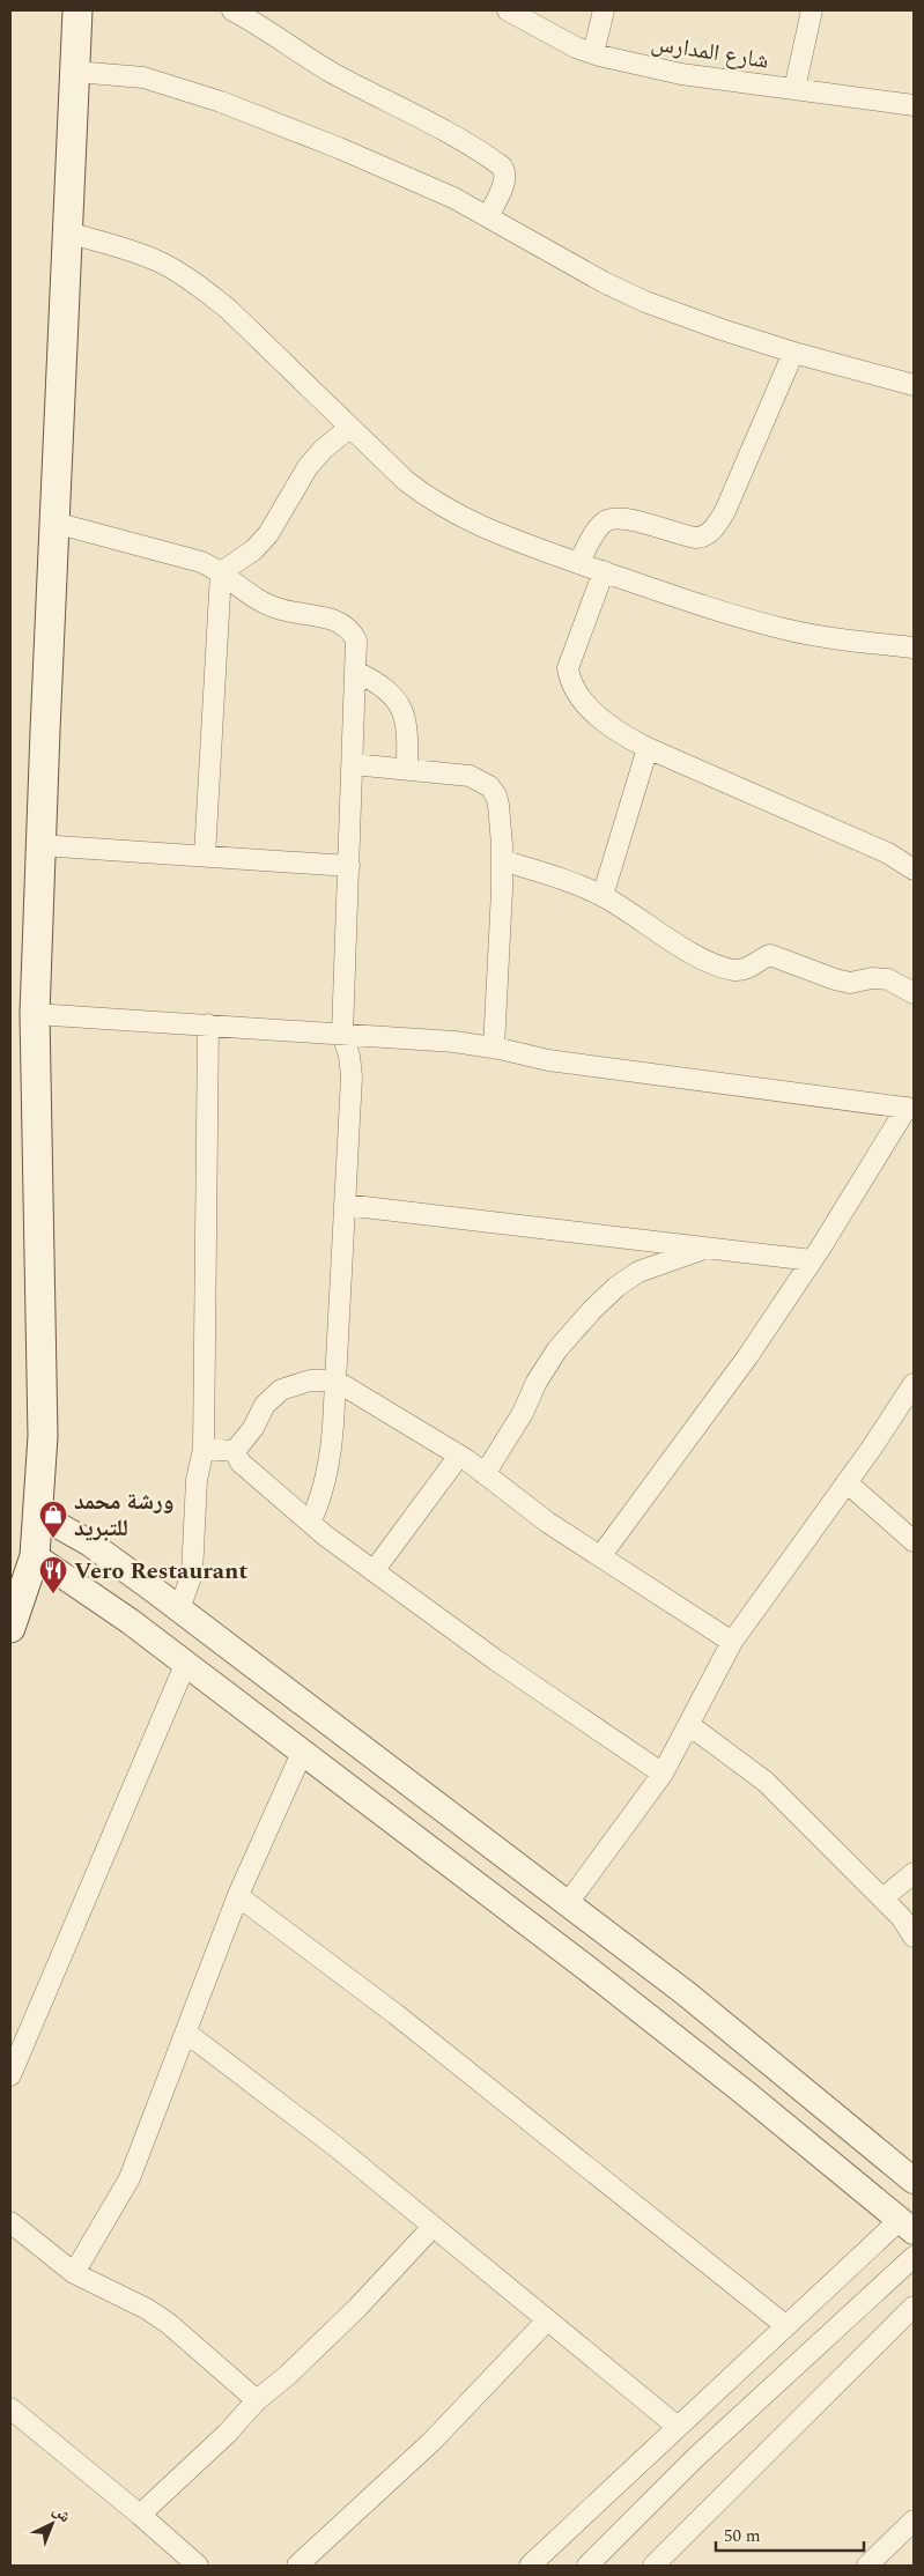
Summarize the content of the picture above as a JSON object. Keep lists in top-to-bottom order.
{
  "streets": {
    "street": ["شارع المدارس"]
  },
  "places": {
    "shop": ["ورشة محمد للتبريد"],
    "restaurant": ["Vero Restaurant"]
  },
  "scale_bar": "50 m",
  "north": "top right"
}
